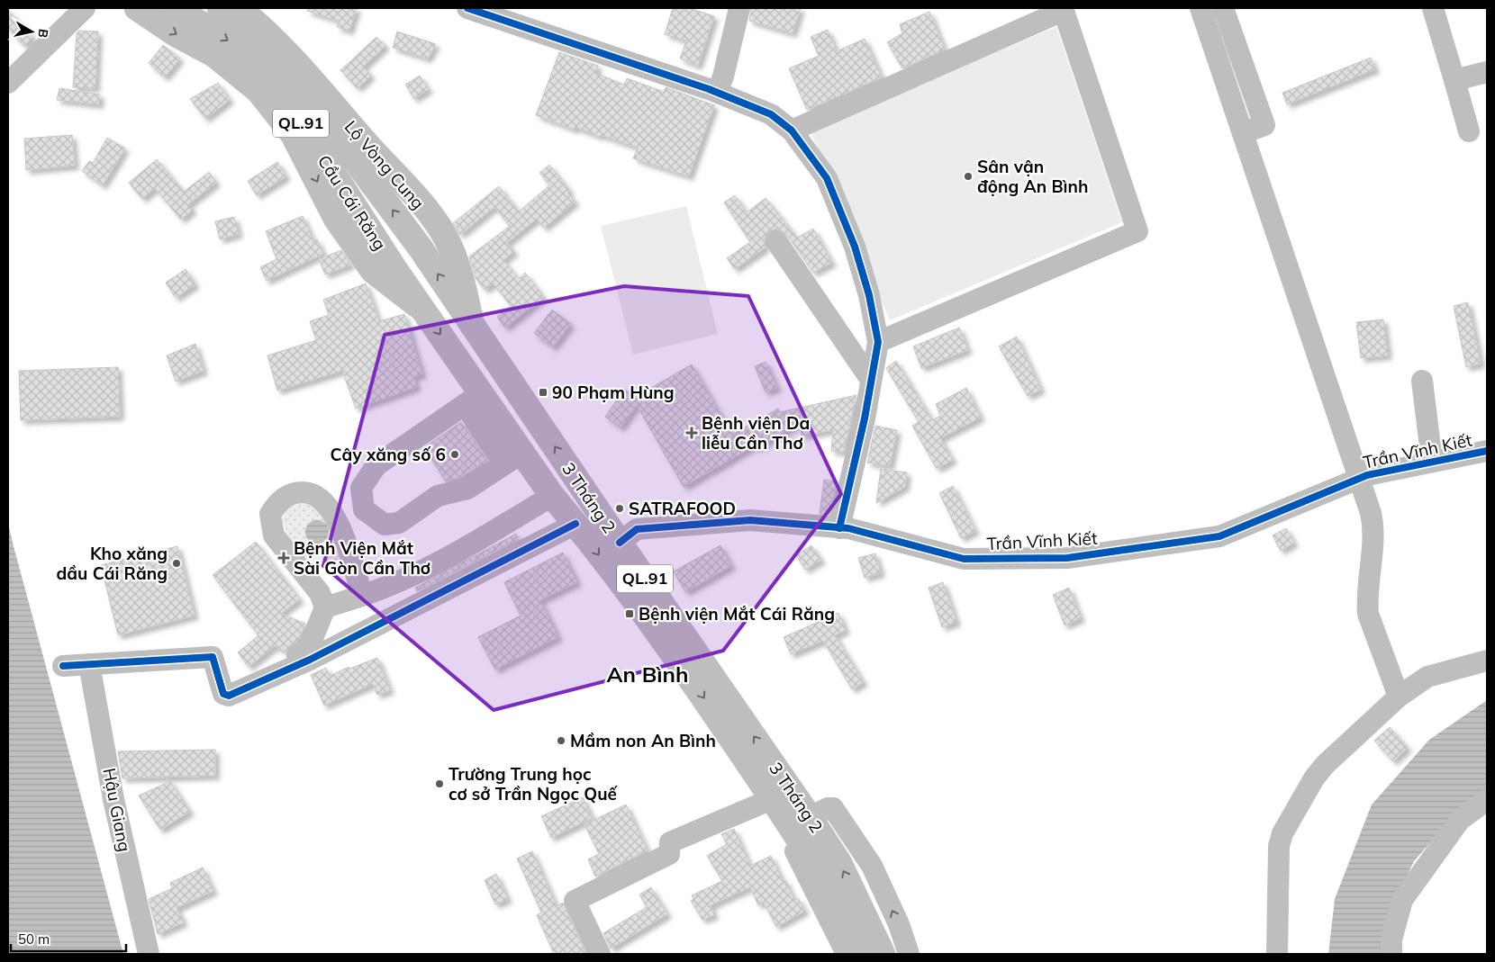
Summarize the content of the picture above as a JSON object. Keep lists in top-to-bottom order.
{
  "streets": {
    "main road": [
      "QL.91",
      "Lộ Vòng Cung",
      "Cầu Cái Răng",
      "3 Tháng 2"
    ],
    "street": ["Trần Vĩnh Kiết", "Hậu Giang"]
  },
  "crossings": [
    ["Lộ Vòng Cung", "Cầu Cái Răng"],
    ["Lộ Vòng Cung", "3 Tháng 2"],
    ["Cầu Cái Răng", "3 Tháng 2"],
    ["Trần Vĩnh Kiết", "3 Tháng 2"]
  ],
  "districts": ["An Bình"],
  "places": {
    "other": [
      "Sân vận động An Bình",
      "Cây xăng số 6",
      "SATRAFOOD",
      "Kho xăng dầu Cái Răng",
      "Mầm non An Bình",
      "Trường Trung học cơ sở Trần Ngọc Quế"
    ],
    "transit": ["90 Phạm Hùng", "Bệnh viện Mắt Cái Răng"],
    "health": ["Bệnh viện Da liễu Cần Thơ", "Bệnh Viện Mắt Sài Gòn Cần Thơ"]
  },
  "scale_bar": "50 m",
  "north": "right"
}
